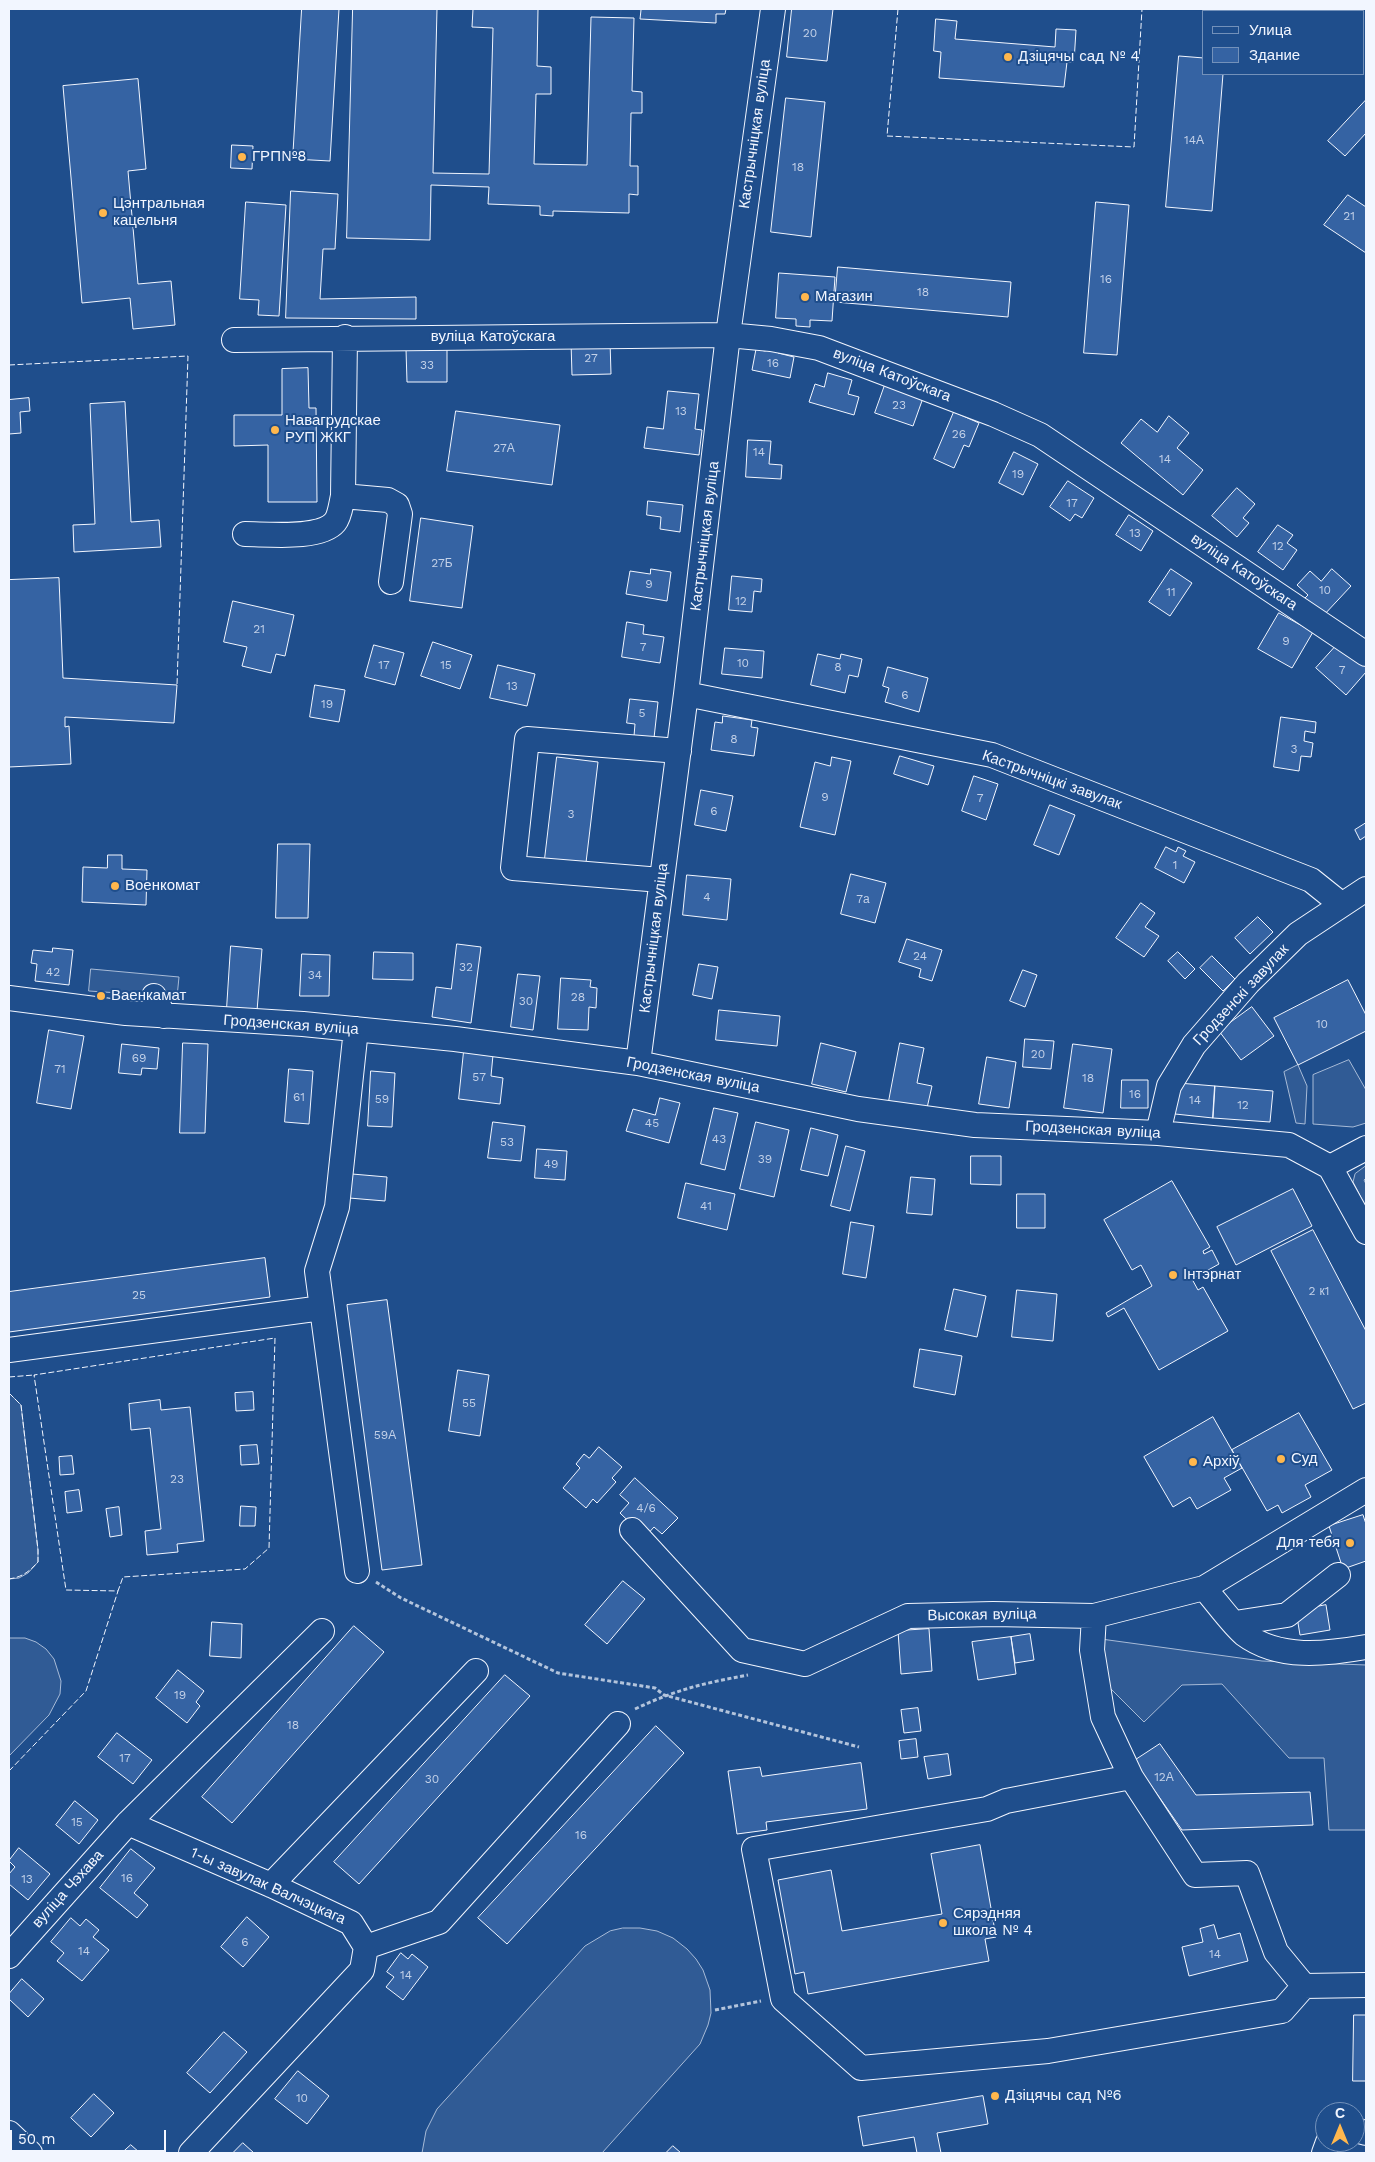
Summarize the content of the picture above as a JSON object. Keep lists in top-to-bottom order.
{
  "streets": {
    "street": [
      "Кастрычніцкая вуліца",
      "вуліца Катоўскага",
      "Кастрычніцкі завулак",
      "Гродзенскі завулак",
      "Гродзенская вуліца",
      "Высокая вуліца",
      "1-ы завулак Валчэцкага",
      "вуліца Чэхава"
    ]
  },
  "crossings": [
    ["Кастрычніцкая вуліца", "вуліца Катоўскага"],
    ["Кастрычніцкая вуліца", "Кастрычніцкі завулак"],
    ["Кастрычніцкая вуліца", "Гродзенская вуліца"],
    ["Кастрычніцкі завулак", "Гродзенскі завулак"],
    ["Гродзенскі завулак", "Гродзенская вуліца"],
    ["1-ы завулак Валчэцкага", "вуліца Чэхава"]
  ],
  "places": [
    "Дзіцячы сад № 4",
    "ГРП№8",
    "Цэнтральная кацельня",
    "Магазин",
    "Навагрудскае РУП ЖКГ",
    "Военкомат",
    "Ваенкамат",
    "Інтэрнат",
    "Суд",
    "Архіў",
    "Для тебя",
    "Сярэдняя школа № 4",
    "Дзіцячы сад №6"
  ],
  "house_numbers": [
    "20",
    "14А",
    "18",
    "21",
    "16",
    "18",
    "27",
    "16",
    "33",
    "23",
    "13",
    "26",
    "27А",
    "14",
    "14",
    "19",
    "17",
    "13",
    "12",
    "27Б",
    "9",
    "10",
    "11",
    "12",
    "21",
    "9",
    "7",
    "10",
    "17",
    "15",
    "8",
    "7",
    "13",
    "6",
    "19",
    "5",
    "8",
    "3",
    "9",
    "7",
    "6",
    "3",
    "1",
    "4",
    "7а",
    "24",
    "32",
    "42",
    "34",
    "28",
    "30",
    "10",
    "20",
    "69",
    "71",
    "57",
    "18",
    "16",
    "61",
    "59",
    "14",
    "12",
    "45",
    "43",
    "53",
    "39",
    "49",
    "41",
    "2 к1",
    "25",
    "55",
    "59А",
    "23",
    "4/6",
    "19",
    "18",
    "17",
    "12А",
    "30",
    "15",
    "16",
    "16",
    "13",
    "6",
    "14",
    "14",
    "14",
    "10"
  ],
  "legend": ["Улица", "Здание"],
  "scale_bar": "50 m",
  "north": "top"
}
